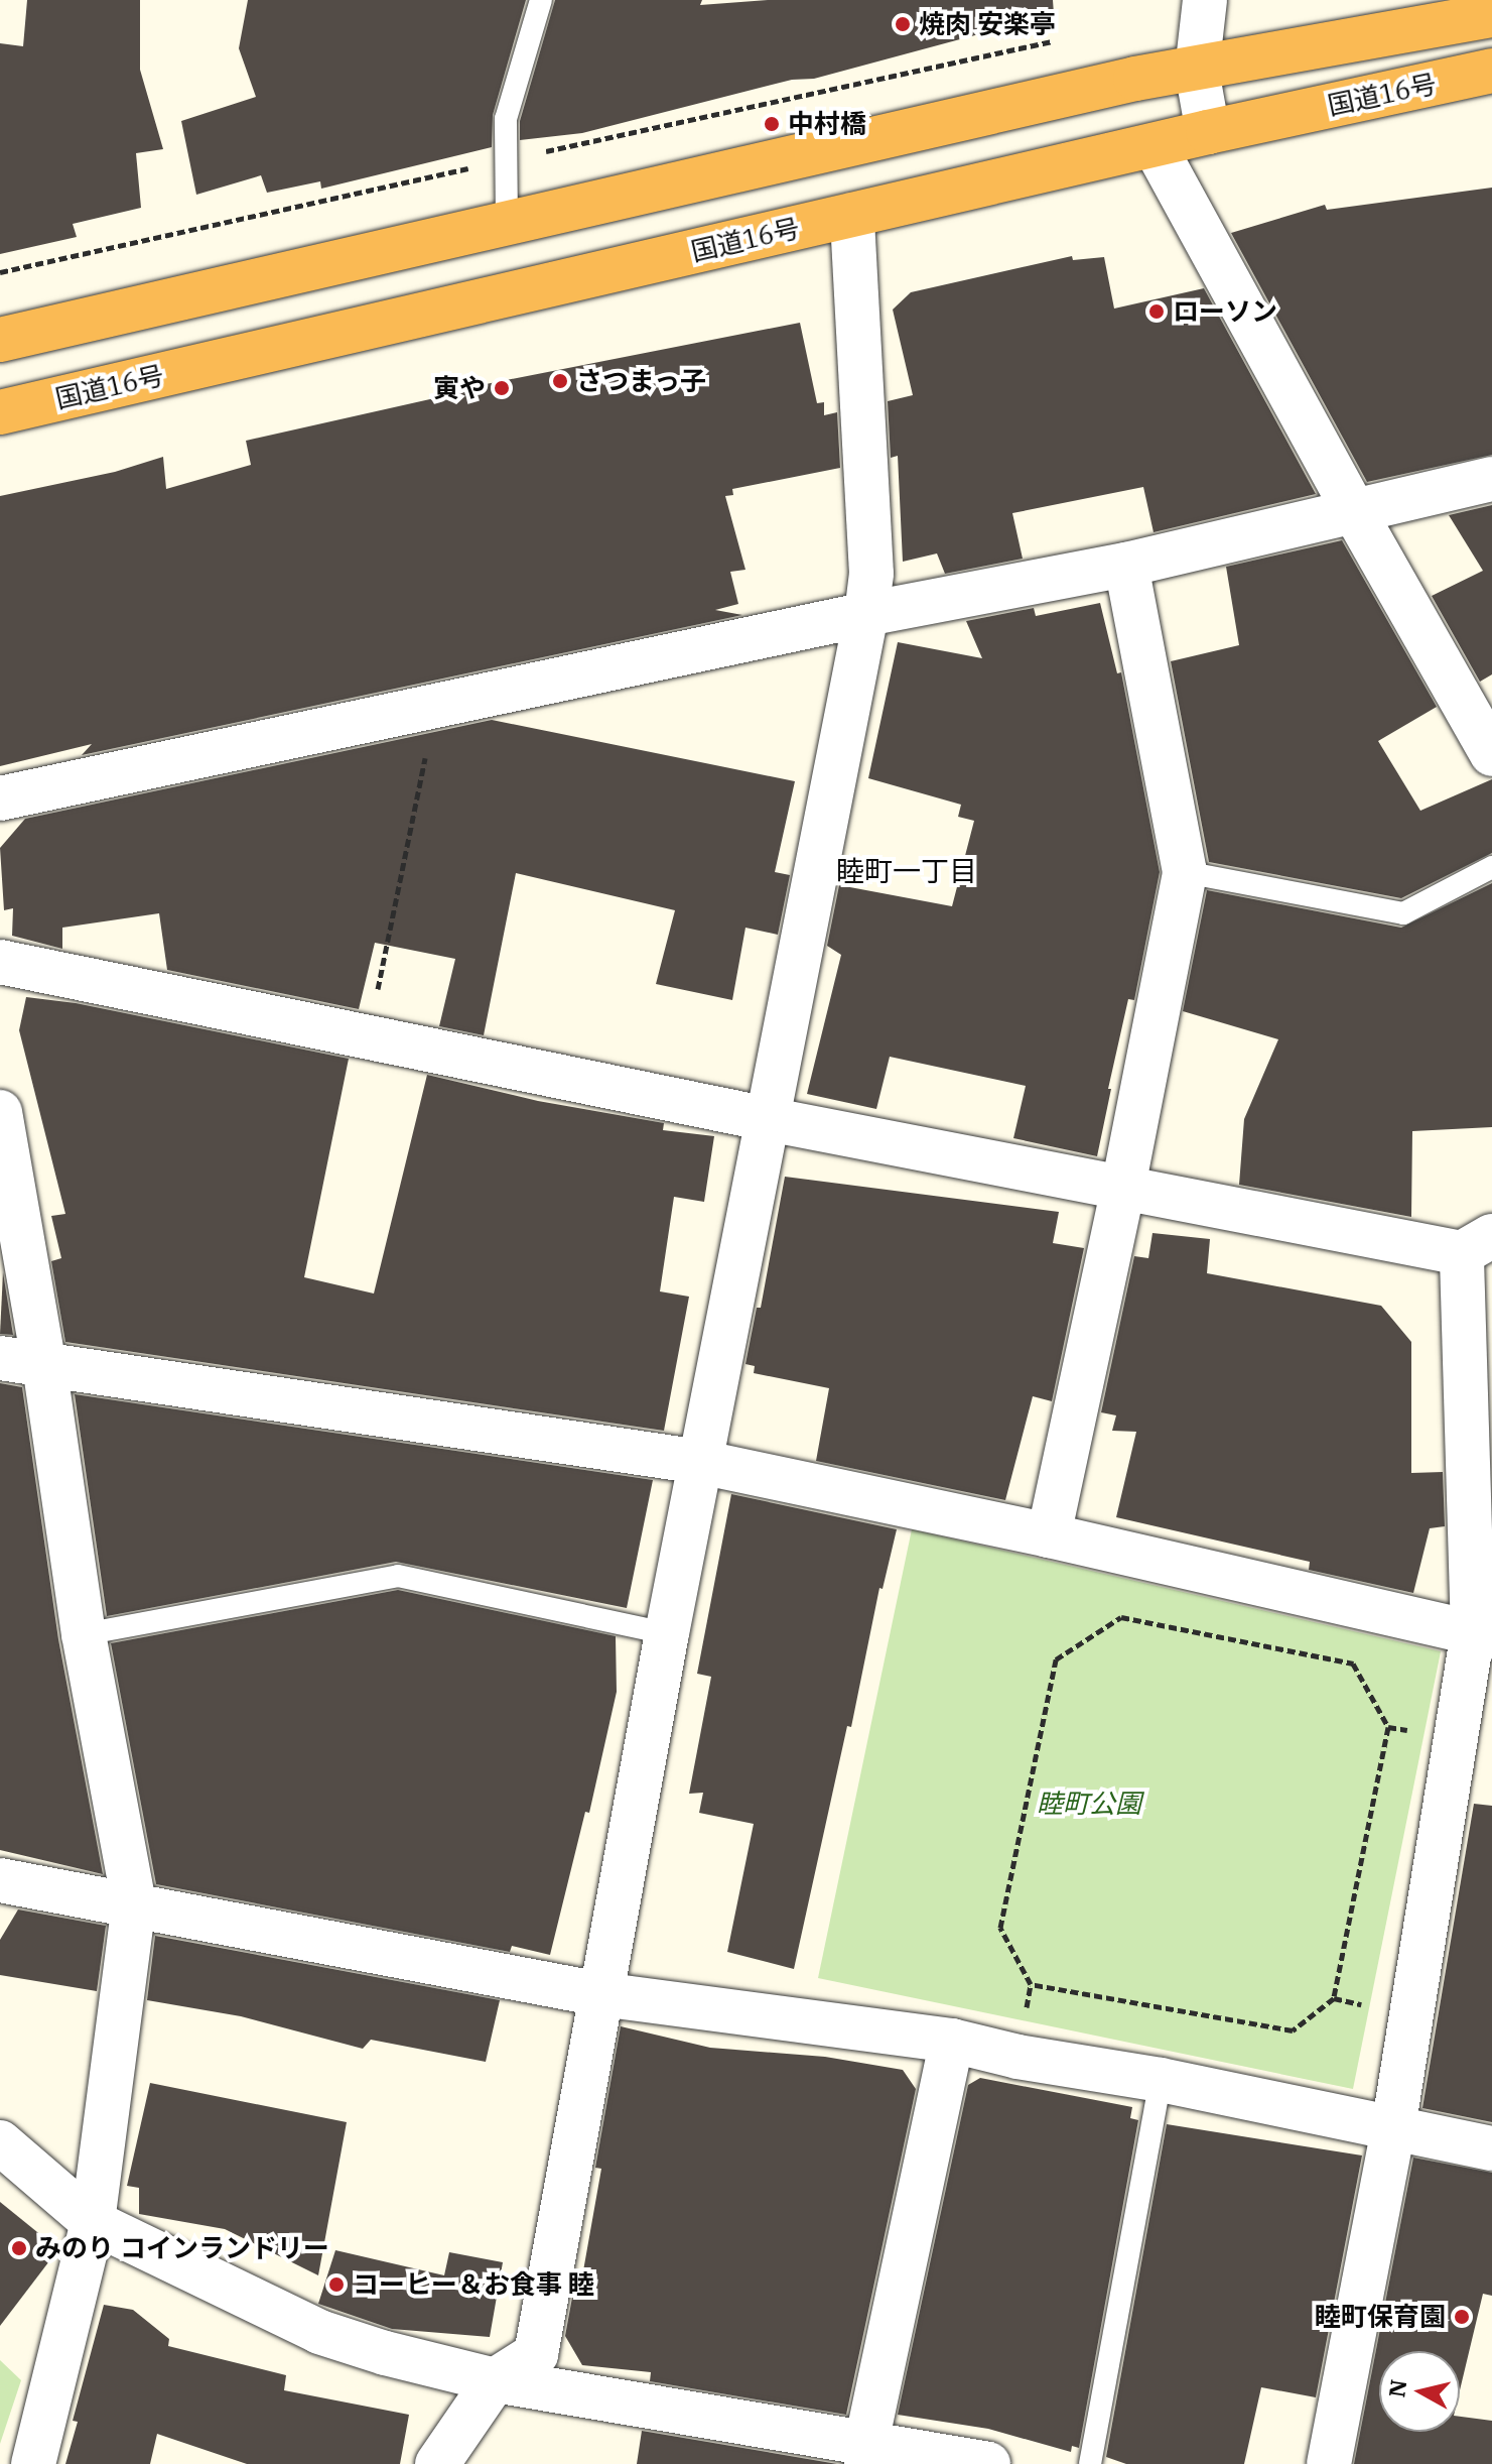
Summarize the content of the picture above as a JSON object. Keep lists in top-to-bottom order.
{
  "streets": {
    "highway": ["国道16号"]
  },
  "districts": ["睦町一丁目"],
  "parks": ["睦町公園"],
  "places": [
    "焼肉 安楽亭",
    "中村橋",
    "ローソン",
    "さつまっ子",
    "寅や",
    "みのり コインランドリー",
    "コーヒー＆お食事 睦",
    "睦町保育園"
  ],
  "north": "left"
}
